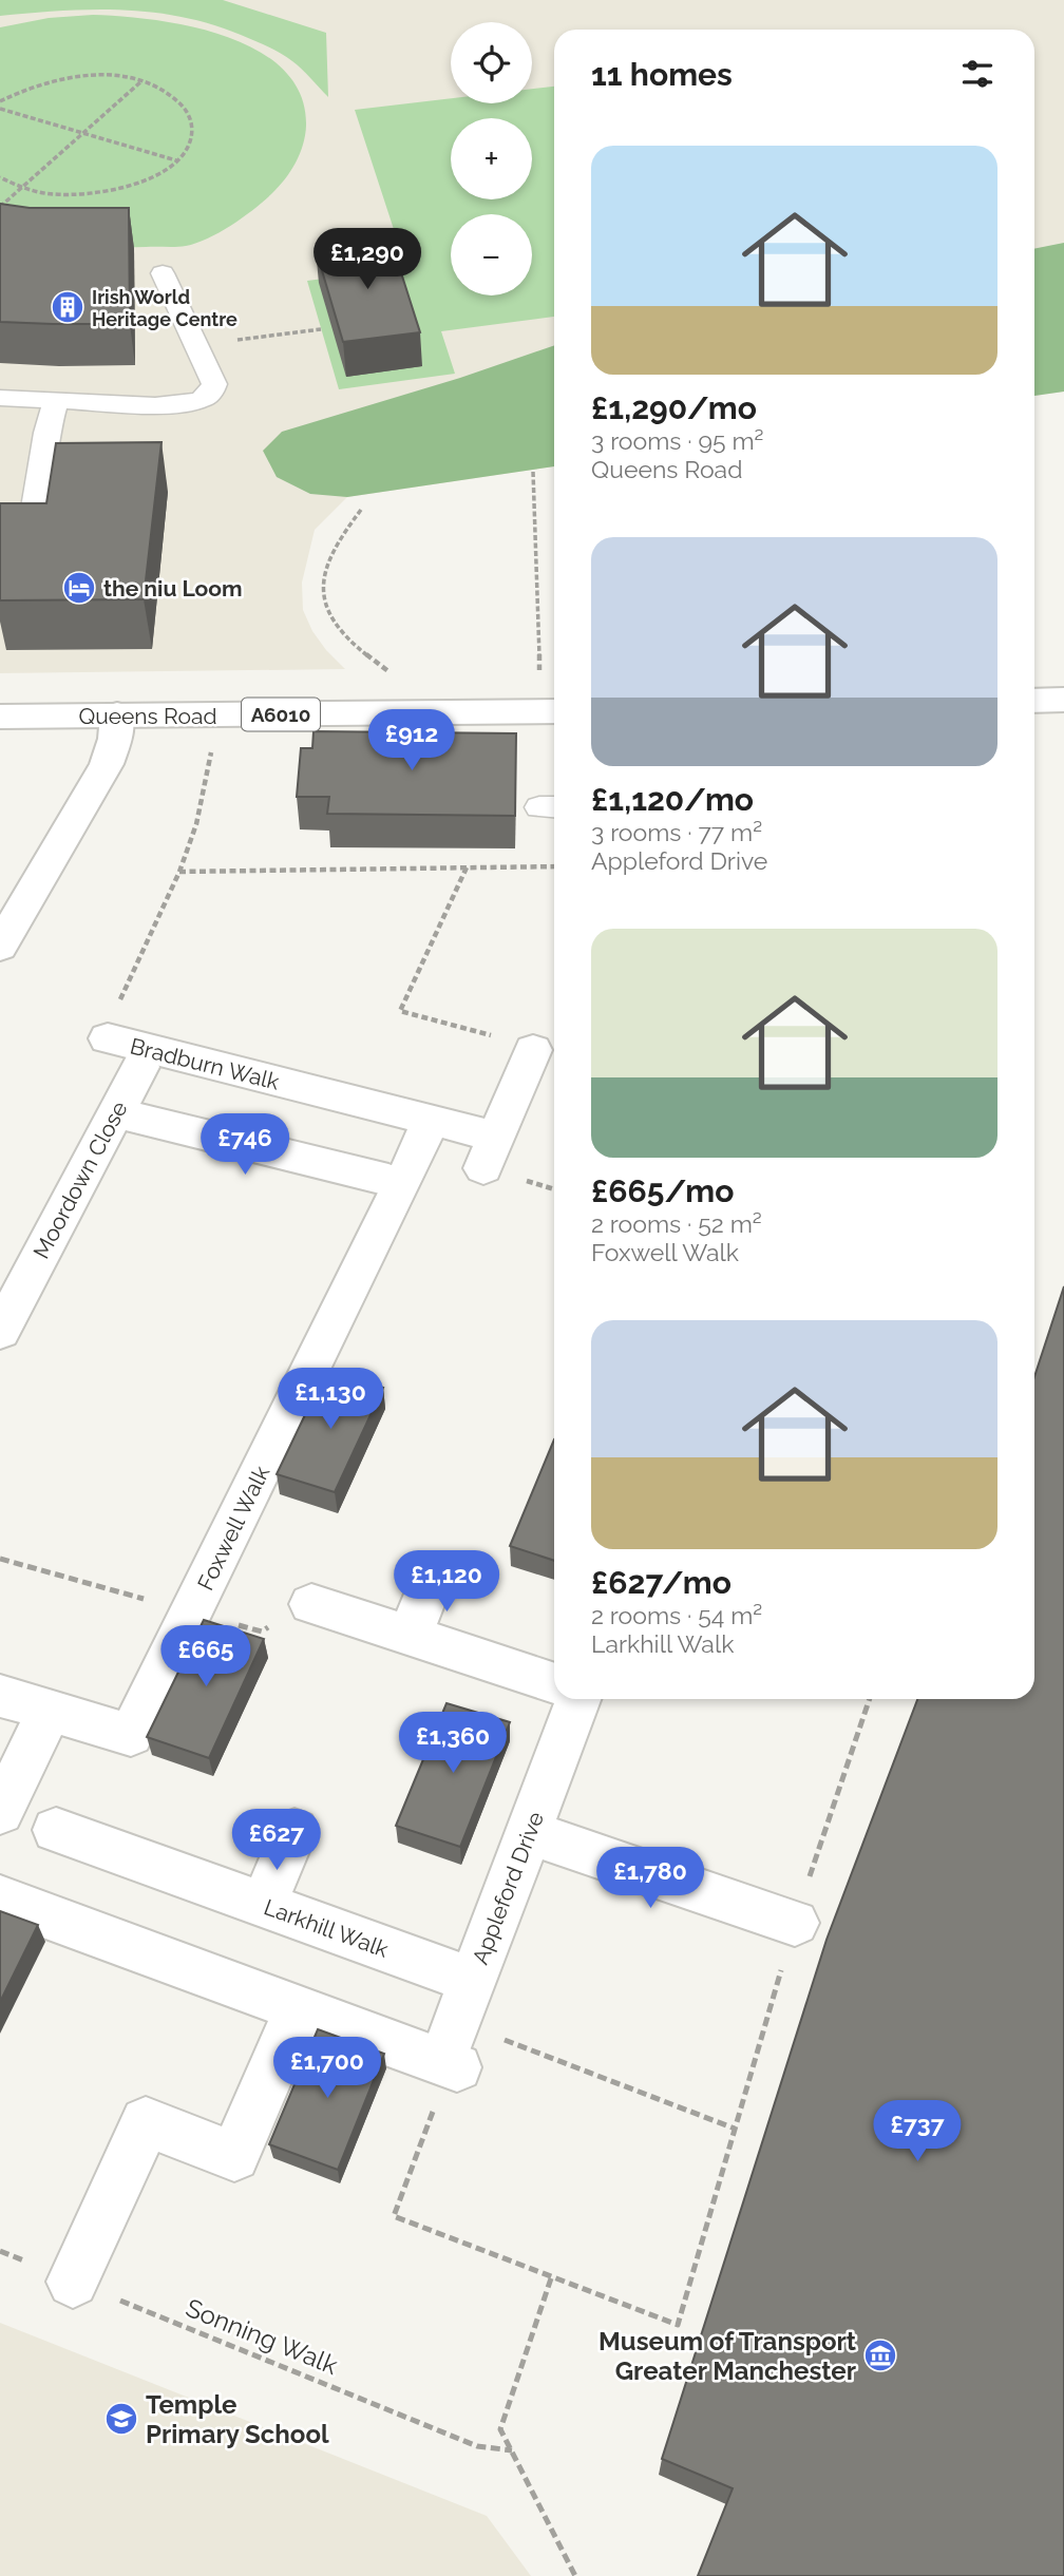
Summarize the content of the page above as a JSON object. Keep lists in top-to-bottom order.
{
  "streets": {
    "main road": [
      "A6010",
      "Queens Road",
      "Bradburn Walk",
      "Moordown Close",
      "Foxwell Walk",
      "Appleford Drive",
      "Larkhill Walk"
    ],
    "path": ["Sonning Walk"]
  },
  "crossings": [
    ["Bradburn Walk", "Foxwell Walk"],
    ["Appleford Drive", "Larkhill Walk"]
  ],
  "places": {
    "building": ["Irish World Heritage Centre"],
    "hotel": ["the niu Loom"],
    "museum": ["Museum of Transport Greater Manchester"],
    "school or university": ["Temple Primary School"]
  },
  "page": {
    "map_buttons": ["+", "−"],
    "heading": "11 homes",
    "list": [
      {
        "name": "£1,290/mo",
        "note": "3 rooms · 95 m² · Queens Road"
      },
      {
        "name": "£1,120/mo",
        "note": "3 rooms · 77 m² · Appleford Drive"
      },
      {
        "name": "£665/mo",
        "note": "2 rooms · 52 m² · Foxwell Walk"
      },
      {
        "name": "£627/mo",
        "note": "2 rooms · 54 m² · Larkhill Walk"
      }
    ],
    "price": [
      "£1,290",
      "£912",
      "£746",
      "£1,130",
      "£1,120",
      "£665",
      "£1,360",
      "£627",
      "£1,780",
      "£1,700",
      "£737"
    ]
  }
}
